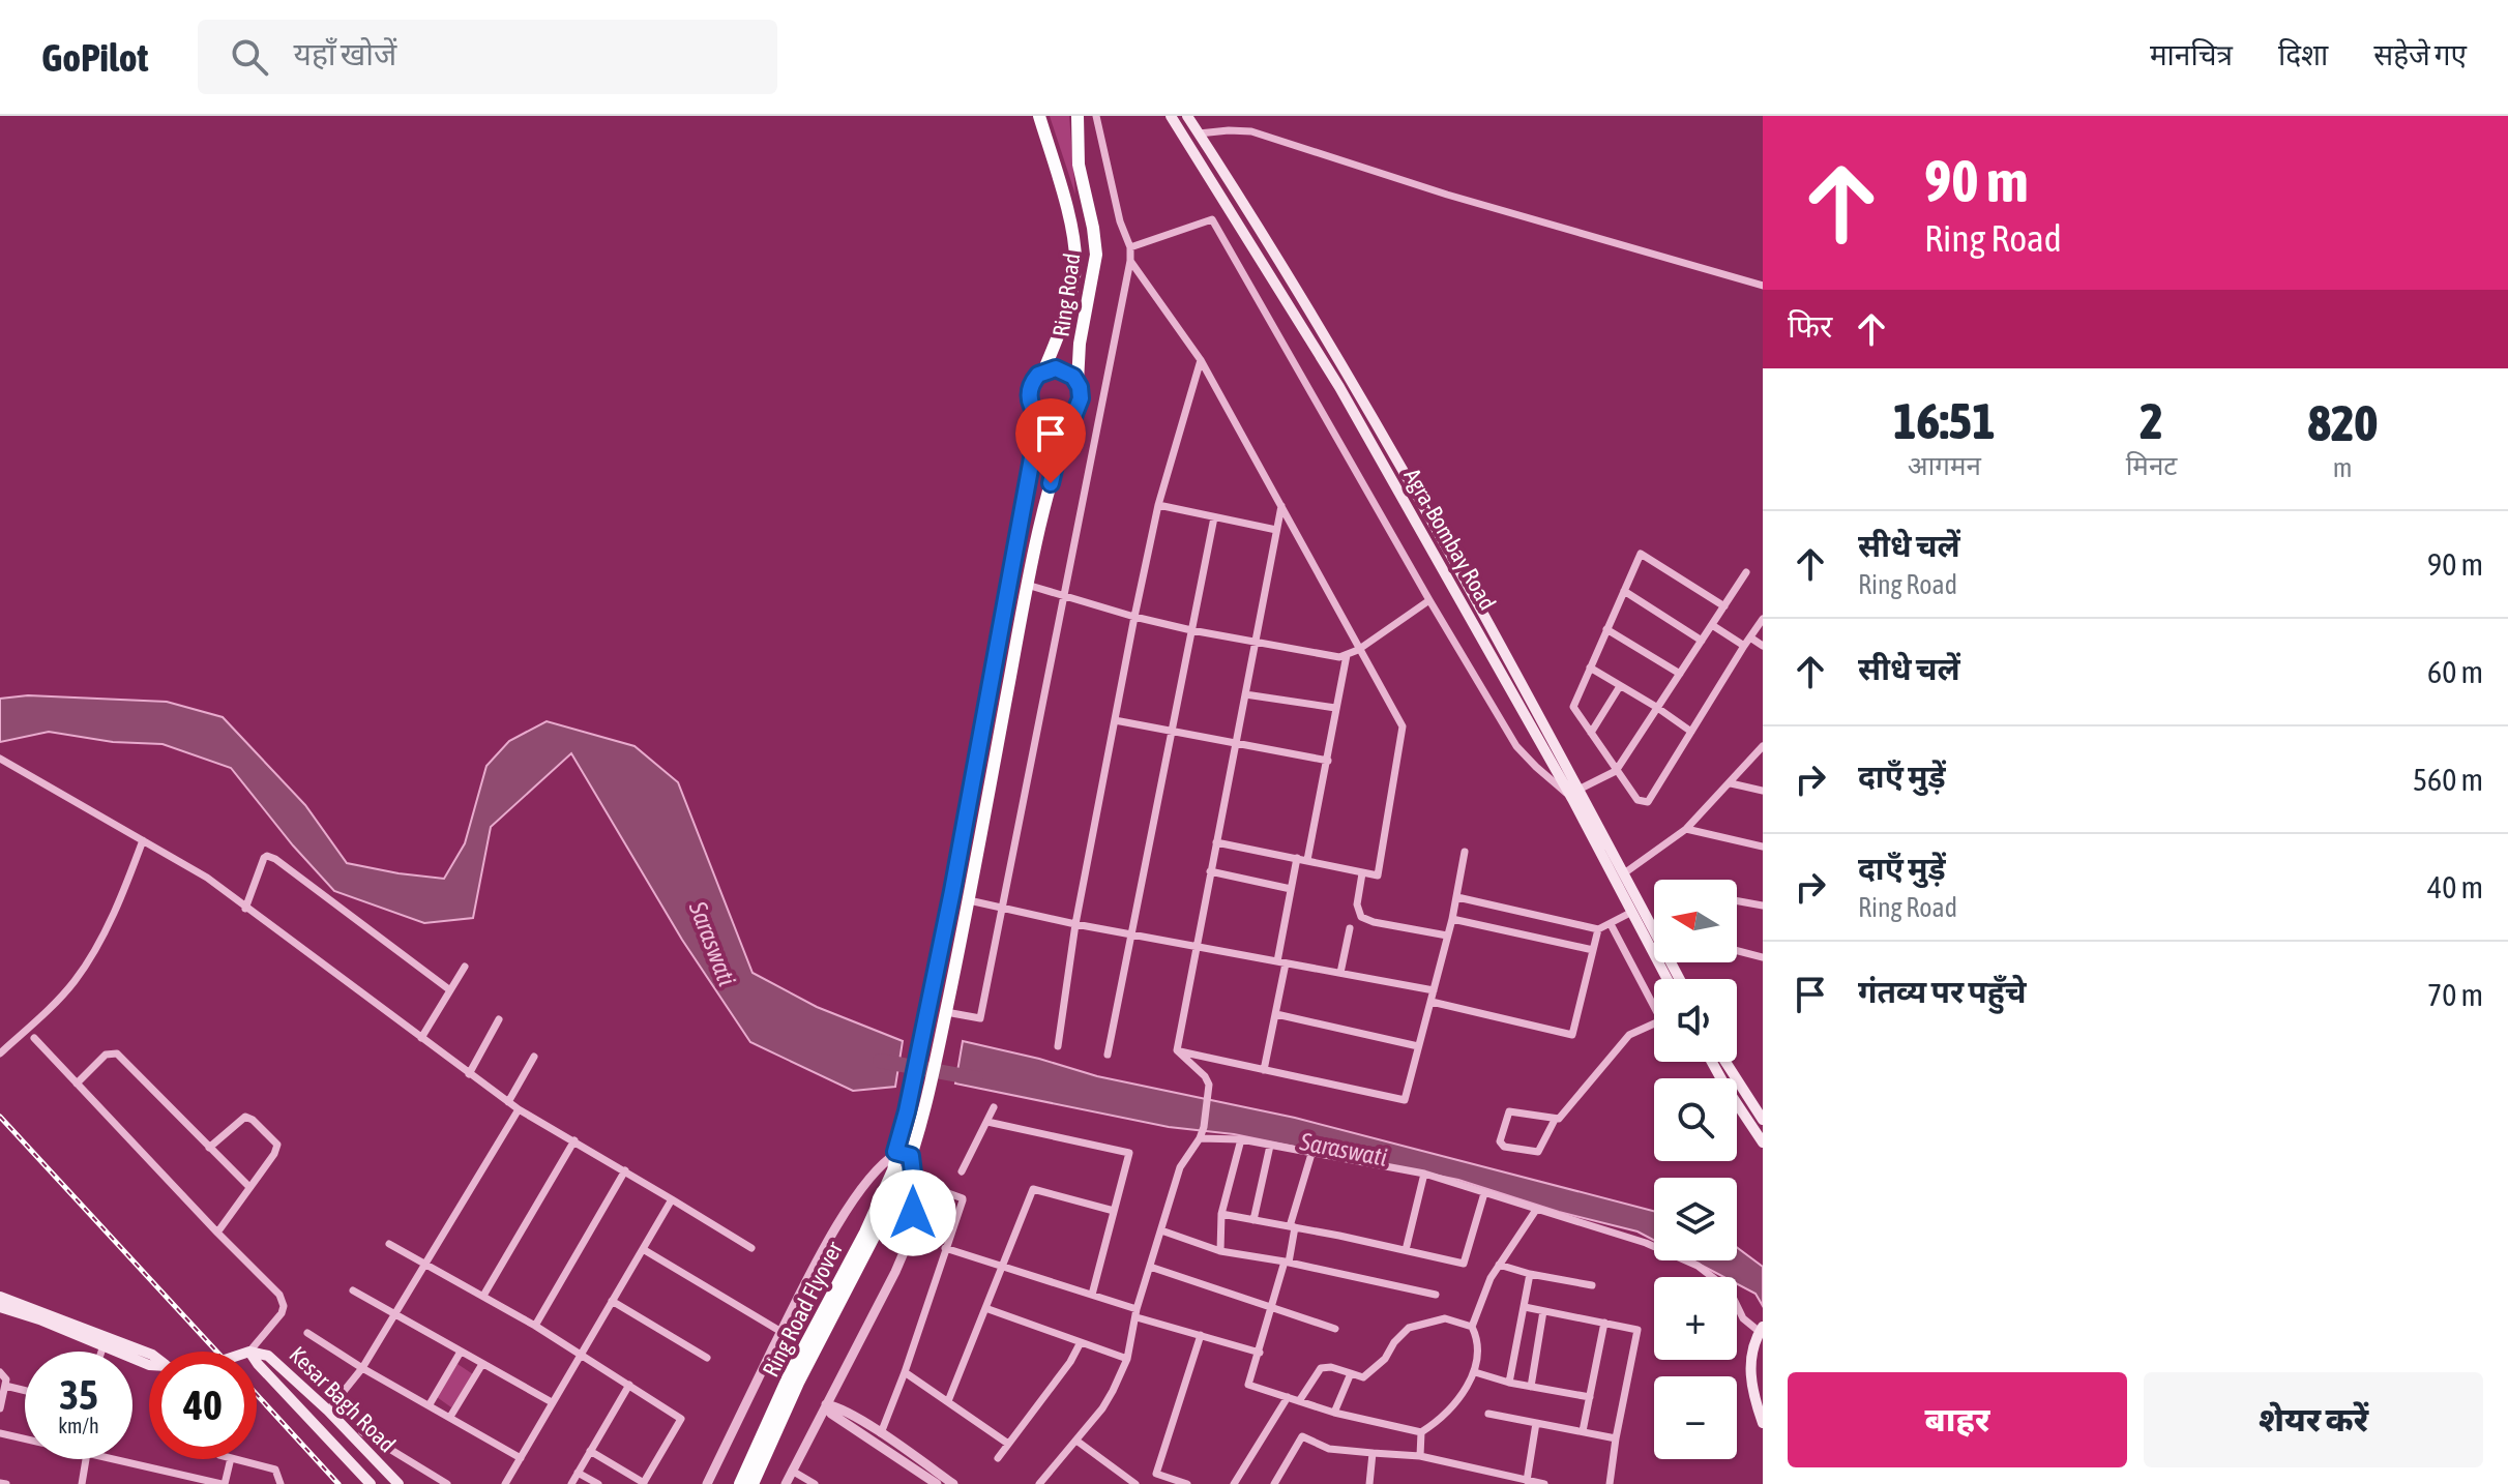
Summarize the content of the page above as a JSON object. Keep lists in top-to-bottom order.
{
  "streets": {
    "highway": ["Ring Road", "Ring Road Flyover"],
    "main road": ["Agra-Bombay Road", "Kesar Bagh Road"]
  },
  "crossings": [
    ["Ring Road", "Ring Road Flyover"]
  ],
  "water": ["Saraswati"],
  "north": "left",
  "page": {
    "header": "GoPilot",
    "search": "यहाँ खोजें",
    "nav": ["मानचित्र", "दिशा", "सहेजे गए"],
    "turn": ["90 m", "Ring Road"],
    "then": "फिर",
    "eta": [
      "16:51",
      "आगमन",
      "2",
      "मिनट",
      "820",
      "m"
    ],
    "list": [
      {
        "name": "सीधे चलें",
        "note": "Ring Road",
        "value": "90 m"
      },
      {
        "name": "सीधे चलें",
        "value": "60 m"
      },
      {
        "name": "दाएँ मुड़ें",
        "value": "560 m"
      },
      {
        "name": "दाएँ मुड़ें",
        "note": "Ring Road",
        "value": "40 m"
      },
      {
        "name": "गंतव्य पर पहुँचे",
        "value": "70 m"
      }
    ],
    "map_buttons": ["+", "−"],
    "speed": "35 km/h",
    "limit": "40",
    "buttons": ["बाहर", "शेयर करें"]
  }
}
